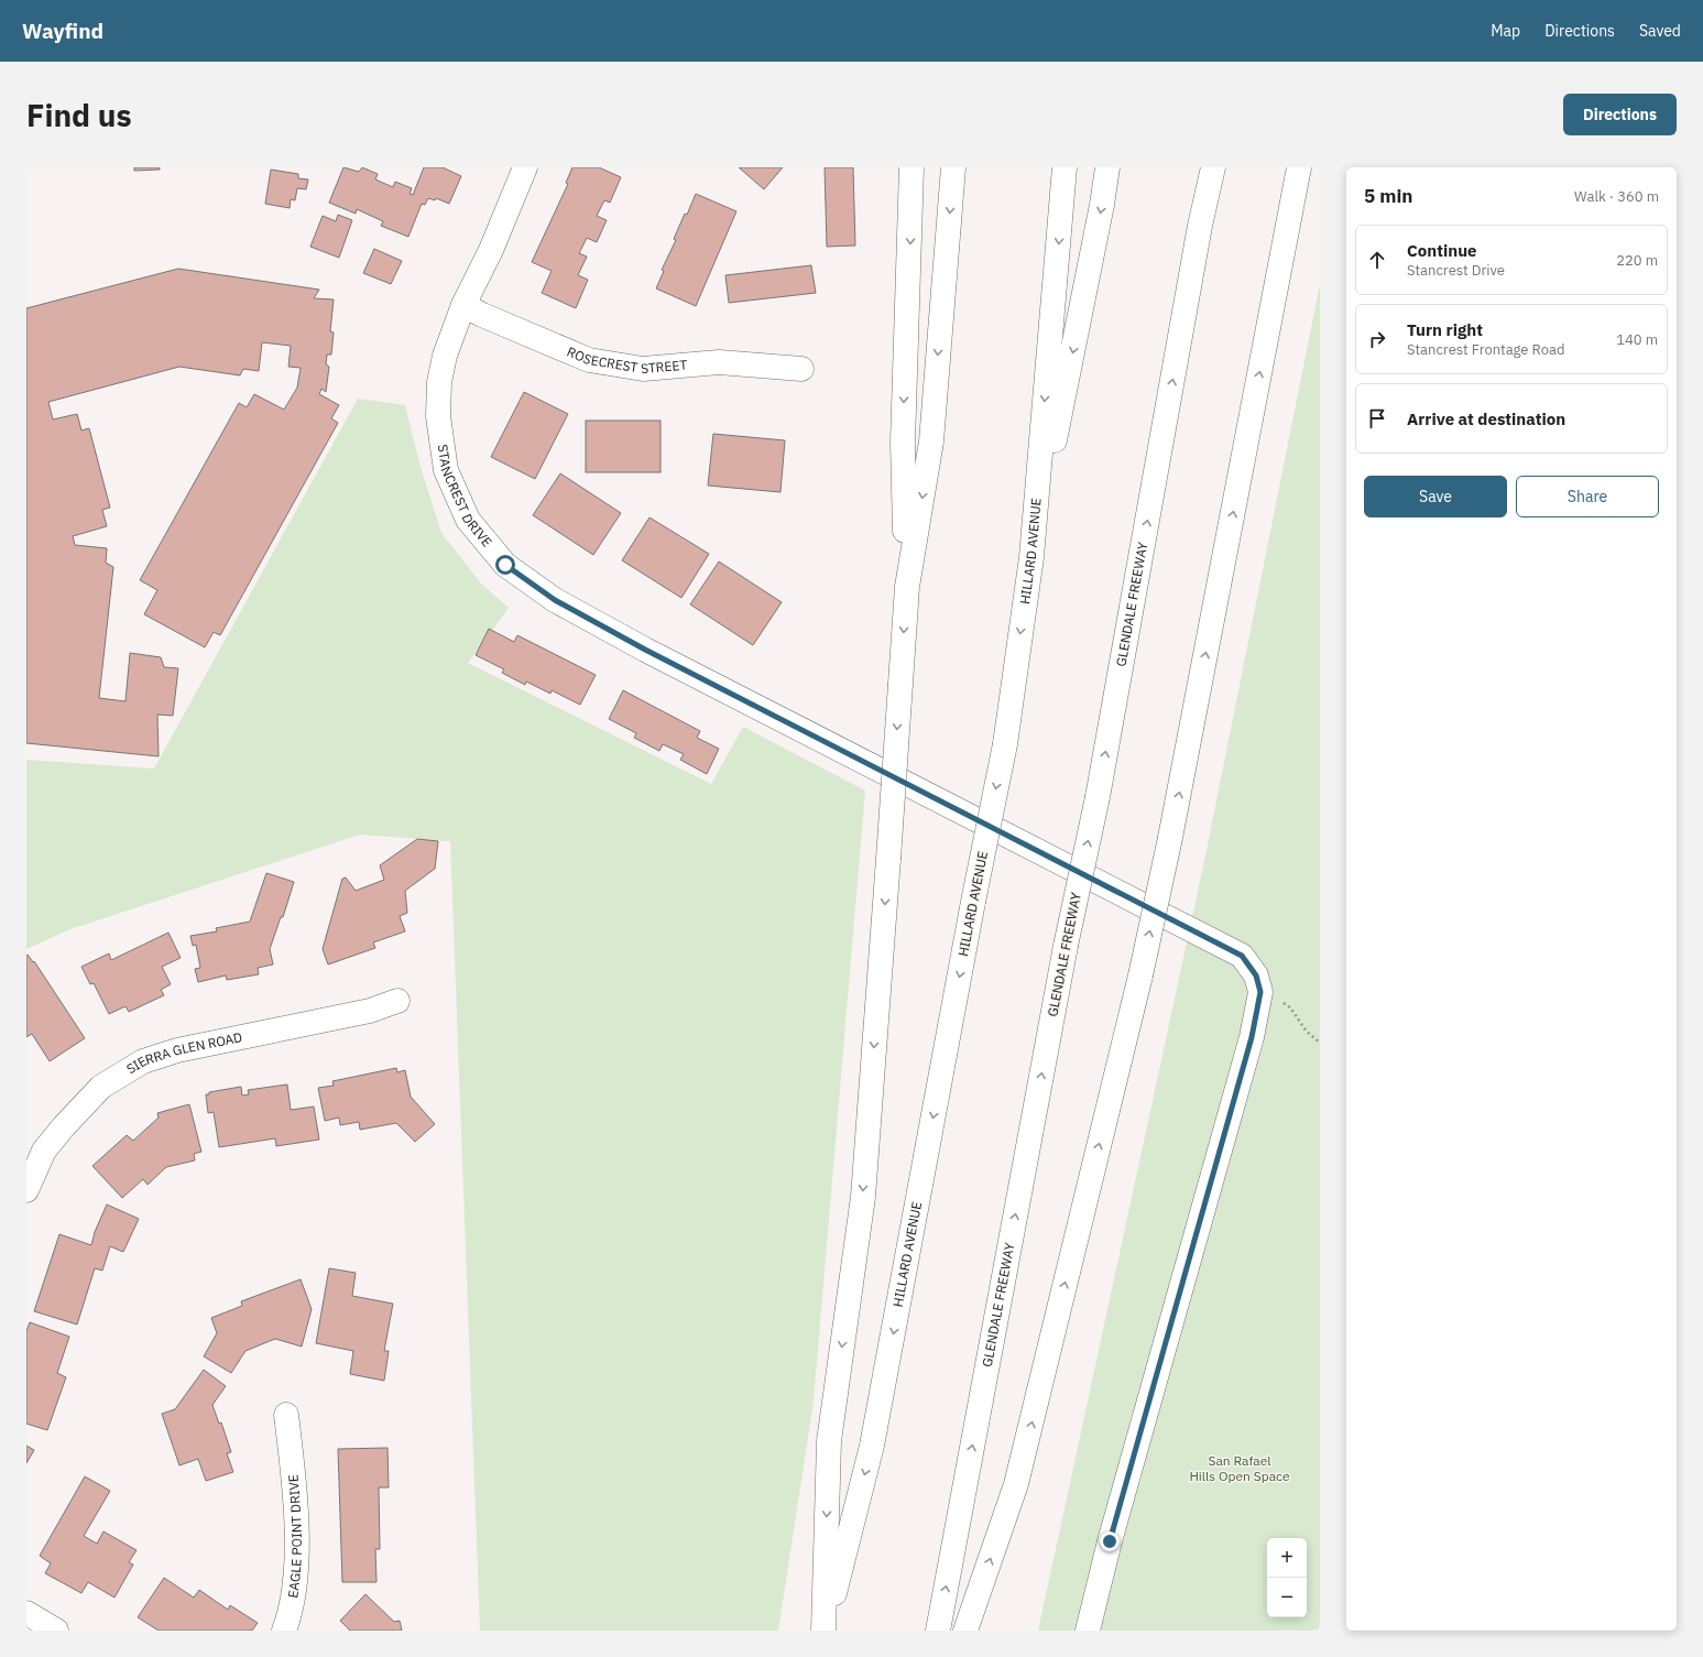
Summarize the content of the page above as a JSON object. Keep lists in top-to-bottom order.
{
  "streets": {
    "main road": [
      "ROSECREST STREET",
      "STANCREST DRIVE",
      "HILLARD AVENUE",
      "GLENDALE FREEWAY",
      "SIERRA GLEN ROAD",
      "EAGLE POINT DRIVE"
    ]
  },
  "crossings": [
    ["ROSECREST STREET", "STANCREST DRIVE"]
  ],
  "parks": ["San Rafael Hills Open Space"],
  "page": {
    "header": "Wayfind",
    "nav": ["Map", "Directions", "Saved"],
    "buttons": [
      "Directions",
      ["Save", "Share"]
    ],
    "title": "Find us",
    "heading": ["5 min", "Walk · 360 m"],
    "list": [
      ["Continue", "Stancrest Drive", "220 m"],
      ["Turn right", "Stancrest Frontage Road", "140 m"],
      "Arrive at destination"
    ],
    "map_buttons": ["+", "−"]
  }
}
